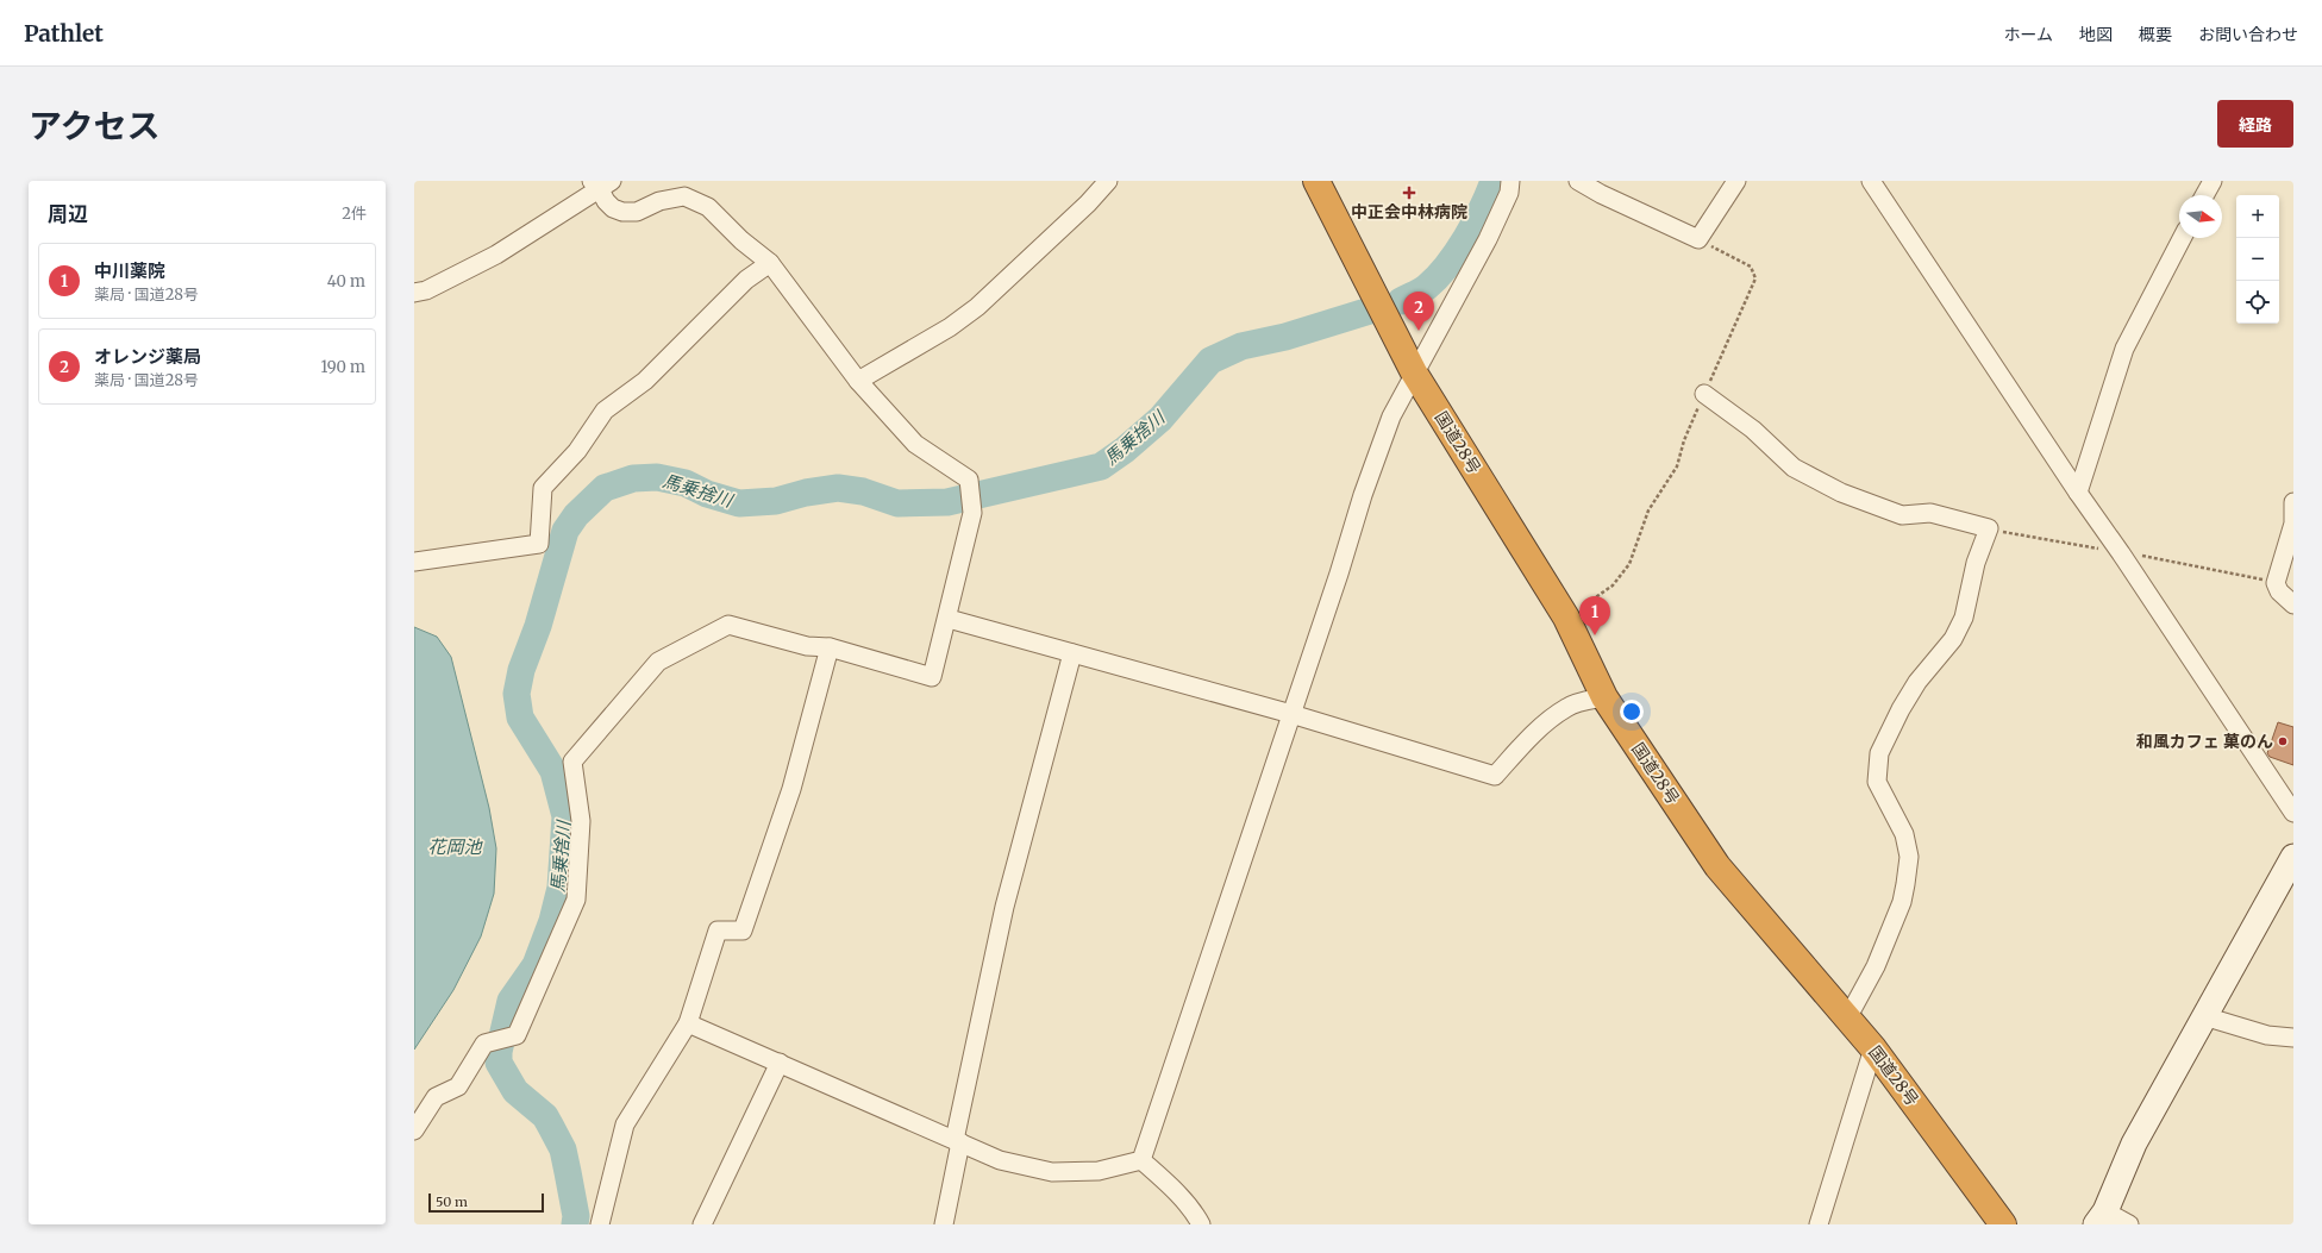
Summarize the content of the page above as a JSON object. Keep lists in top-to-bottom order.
{
  "streets": {
    "highway": ["国道28号"]
  },
  "water": ["馬乗捨川", "花岡池"],
  "places": {
    "health": ["中正会中林病院"],
    "other": ["和風カフェ 菓のん"]
  },
  "scale_bar": "50 m",
  "north": "right",
  "page": {
    "header": "Pathlet",
    "nav": [
      "ホーム",
      "地図",
      "概要",
      "お問い合わせ"
    ],
    "title": "アクセス",
    "buttons": "経路",
    "heading": ["周辺", "2件"],
    "map_buttons": ["+", "−"],
    "list": [
      {
        "mark": "1",
        "name": "中川薬院",
        "note": "薬局 · 国道28号",
        "value": "40 m"
      },
      {
        "mark": "2",
        "name": "オレンジ薬局",
        "note": "薬局 · 国道28号",
        "value": "190 m"
      }
    ],
    "pins": ["2", "1"],
    "scale": "50 m"
  }
}
